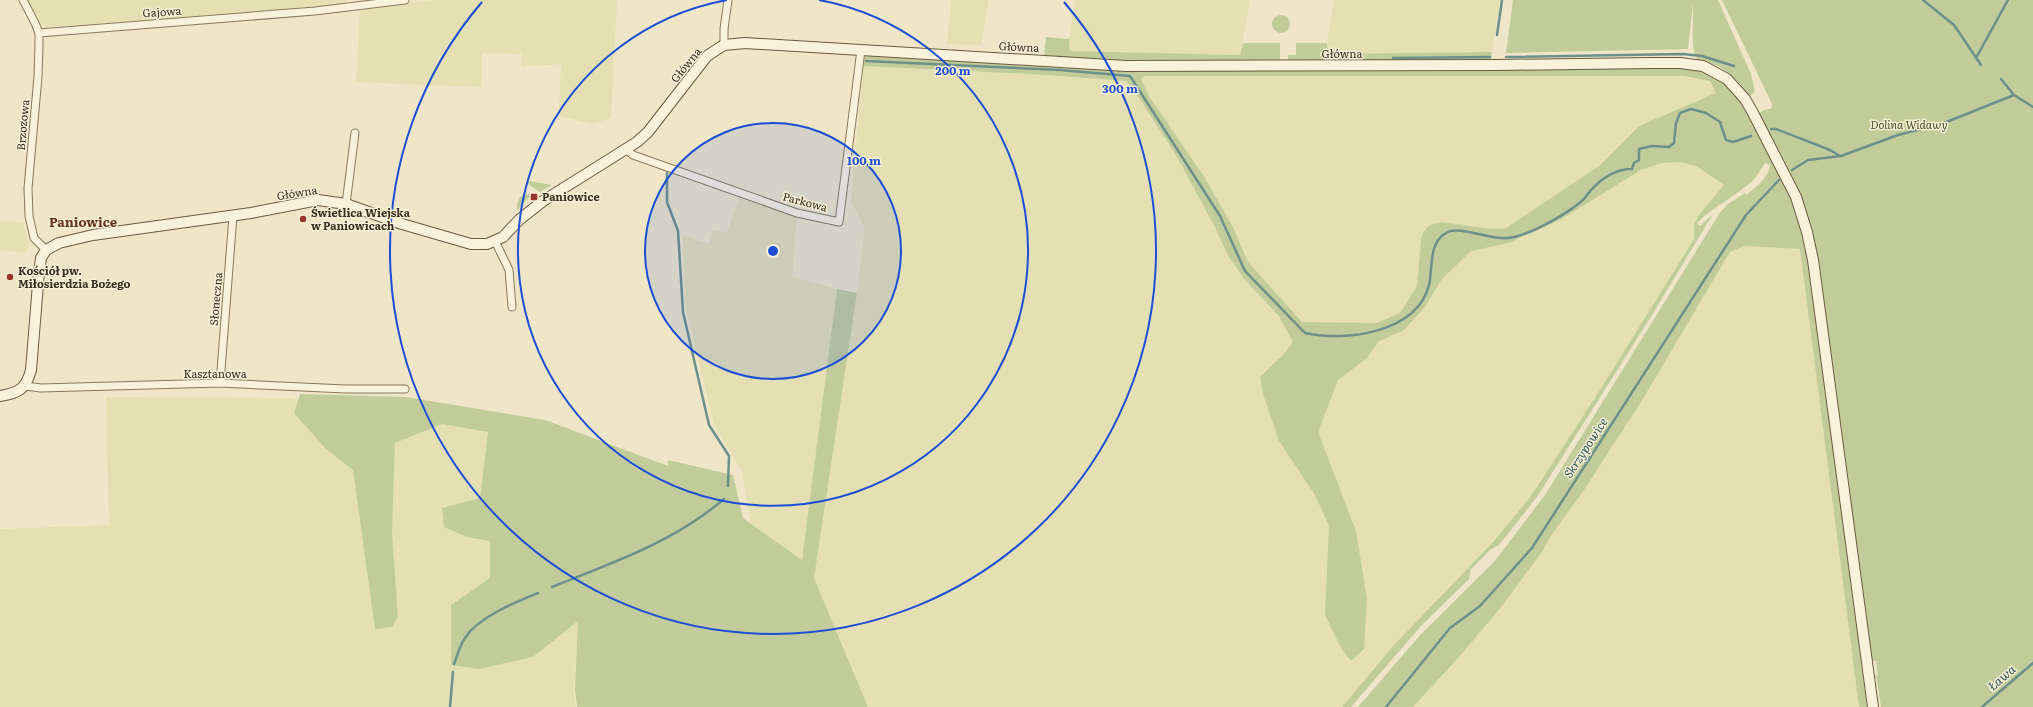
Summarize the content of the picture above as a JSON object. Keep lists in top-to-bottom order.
{
  "streets": {
    "street": [
      "Gajowa",
      "Główna",
      "Brzozowa",
      "Parkowa",
      "Słoneczna",
      "Kasztanowa"
    ]
  },
  "crossings": [
    ["Gajowa", "Brzozowa"],
    ["Główna", "Brzozowa"],
    ["Główna", "Parkowa"],
    ["Główna", "Słoneczna"],
    ["Słoneczna", "Kasztanowa"]
  ],
  "districts": ["Paniowice"],
  "water": ["Skrzypowice", "Ława"],
  "parks": ["Dolina Widawy"],
  "places": {
    "transit": ["Paniowice"],
    "other": ["Świetlica Wiejska w Paniowicach", "Kościół pw. Miłosierdzia Bożego"]
  },
  "rings": ["200 m", "300 m", "100 m"]
}
